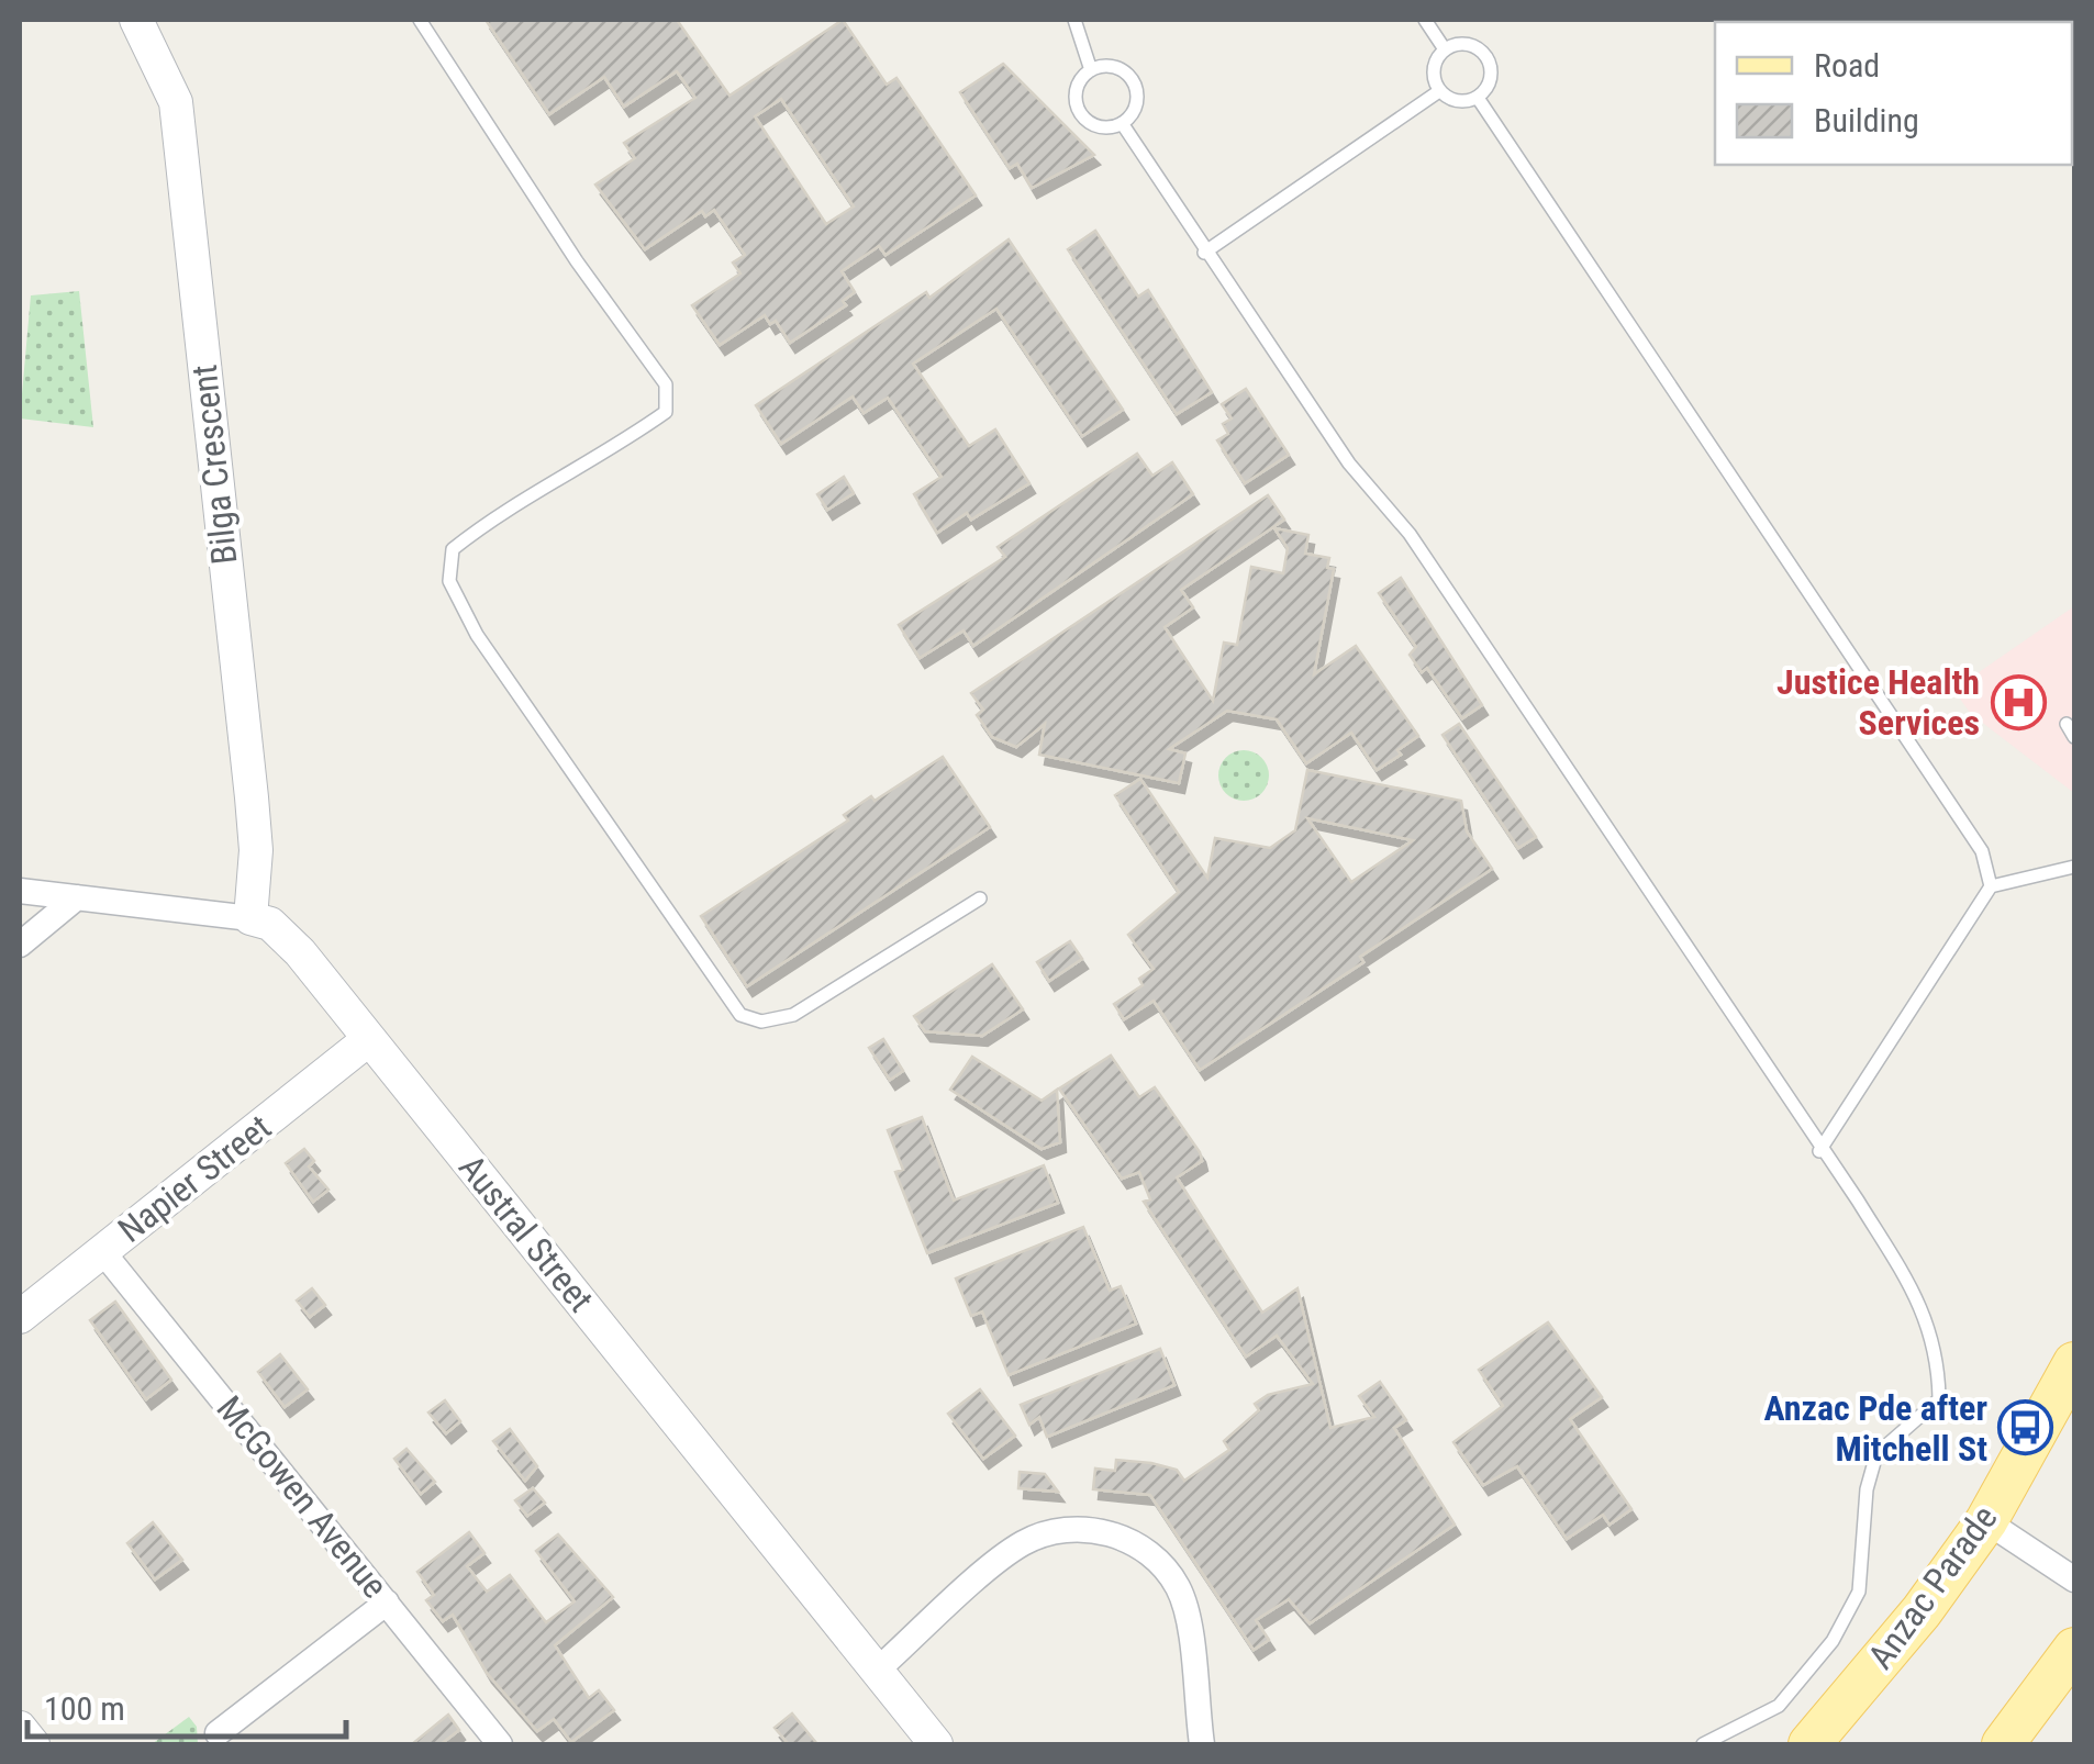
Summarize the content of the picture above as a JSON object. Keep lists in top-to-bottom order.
{
  "streets": {
    "main road": ["Anzac Parade"],
    "street": [
      "Bilga Crescent",
      "Napier Street",
      "Austral Street",
      "McGowen Avenue"
    ]
  },
  "crossings": [
    ["Bilga Crescent", "Austral Street"],
    ["Napier Street", "Austral Street"],
    ["Napier Street", "McGowen Avenue"]
  ],
  "places": {
    "hospital": ["Justice Health Services"],
    "bus stop": ["Anzac Pde after Mitchell St"]
  },
  "legend": ["Road", "Building"],
  "scale_bar": "100 m"
}
